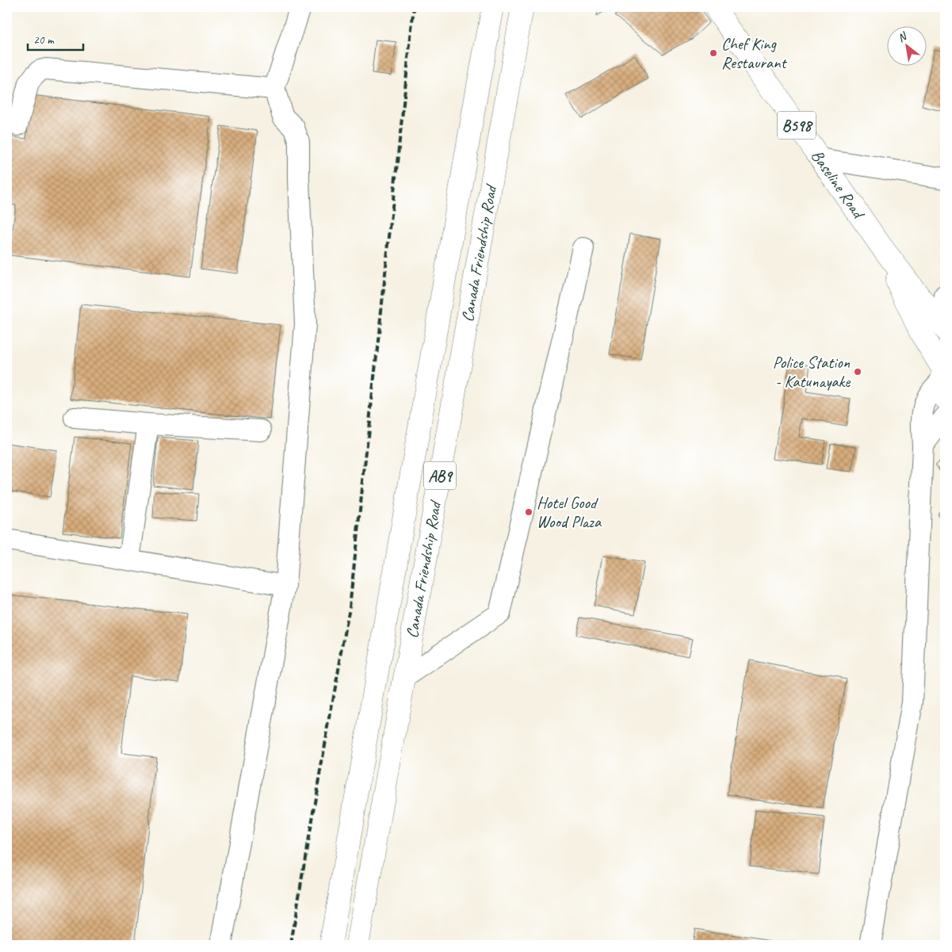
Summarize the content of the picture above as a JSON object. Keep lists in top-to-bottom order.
{
  "streets": {
    "main road": [
      "B598",
      "Baseline Road",
      "Canada Friendship Road",
      "AB9"
    ]
  },
  "places": ["Chef King Restaurant", "Police Station - Katunayake", "Hotel Good Wood Plaza"],
  "scale_bar": "20 m",
  "north": "top left"
}
